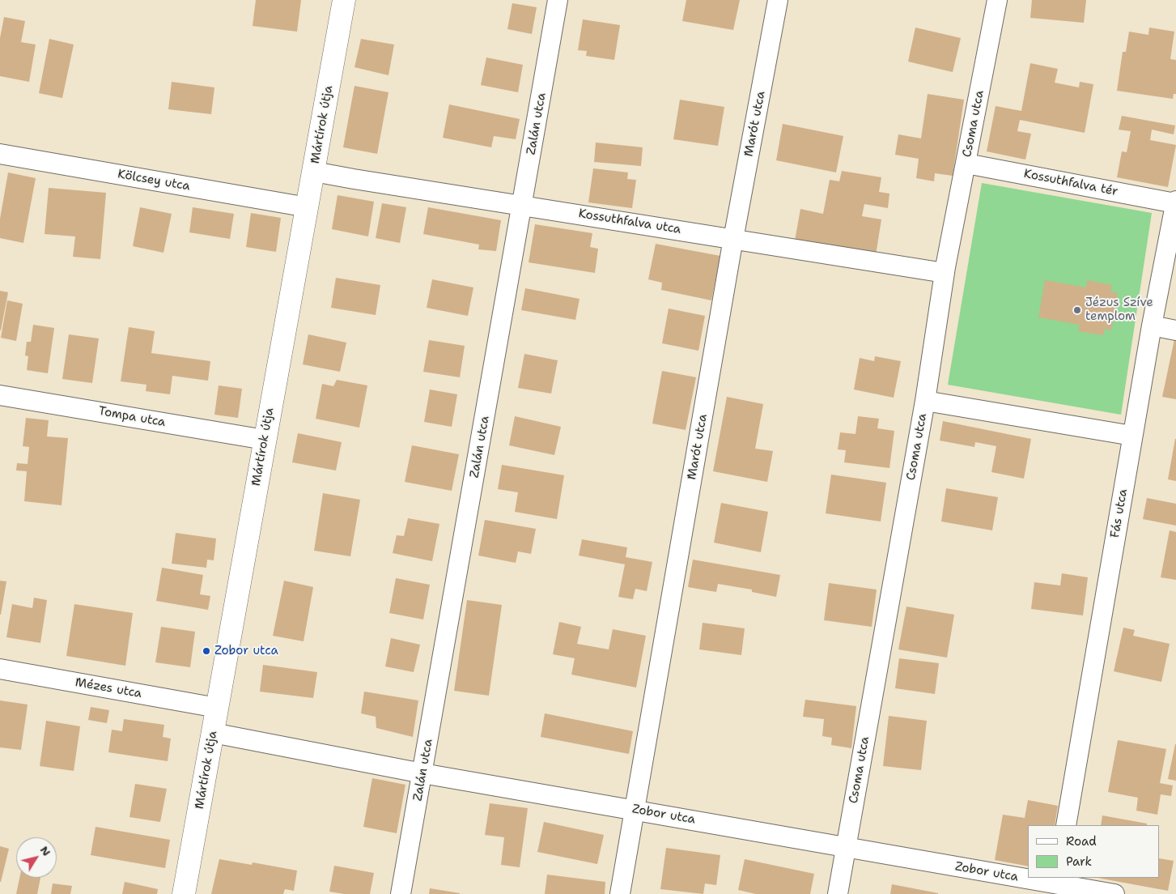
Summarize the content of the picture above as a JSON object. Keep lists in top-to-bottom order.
{
  "streets": {
    "street": [
      "Zalán utca",
      "Marót utca",
      "Csoma utca",
      "Mártírok útja",
      "Kölcsey utca",
      "Kossuthfalva tér",
      "Kossuthfalva utca",
      "Tompa utca",
      "Fás utca",
      "Mézes utca",
      "Zobor utca"
    ]
  },
  "crossings": [
    ["Zalán utca", "Kossuthfalva utca"],
    ["Zalán utca", "Zobor utca"],
    ["Marót utca", "Kossuthfalva utca"],
    ["Marót utca", "Zobor utca"],
    ["Csoma utca", "Kossuthfalva tér"],
    ["Csoma utca", "Kossuthfalva utca"],
    ["Csoma utca", "Zobor utca"],
    ["Mártírok útja", "Kölcsey utca"],
    ["Mártírok útja", "Kossuthfalva utca"],
    ["Mártírok útja", "Tompa utca"],
    ["Mártírok útja", "Mézes utca"],
    ["Mártírok útja", "Zobor utca"],
    ["Kossuthfalva tér", "Fás utca"]
  ],
  "places": ["Jézus Szíve templom", "Zobor utca"],
  "legend": ["Road", "Park"],
  "north": "top right"
}
